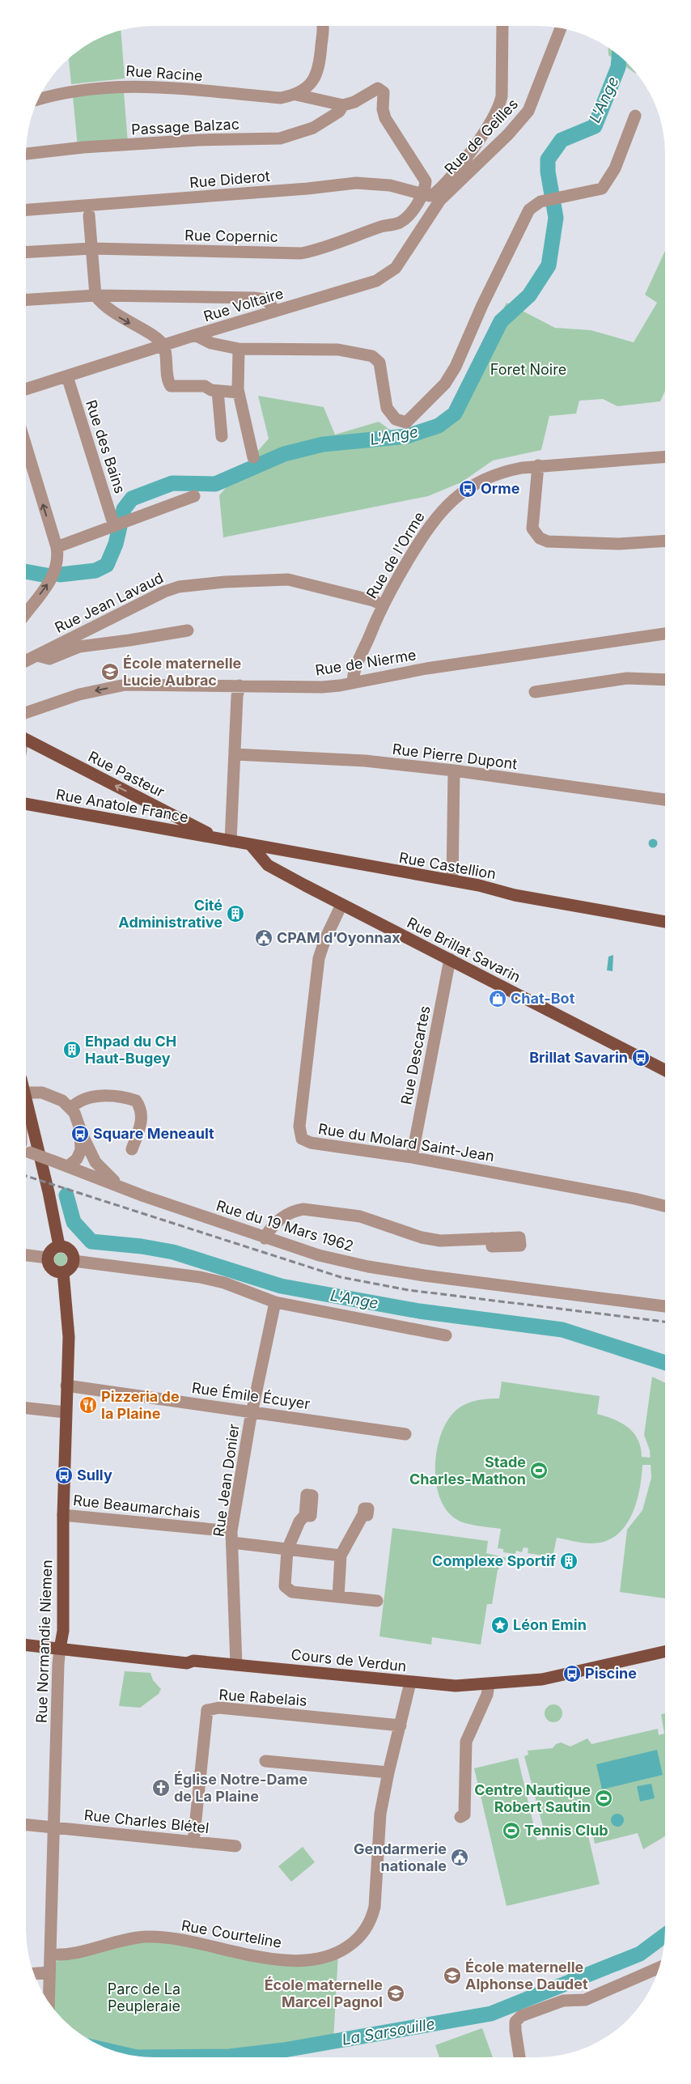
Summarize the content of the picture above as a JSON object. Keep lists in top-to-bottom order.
{
  "streets": {
    "main road": [
      "Rue Pasteur",
      "Rue Anatole France",
      "Rue Castellion",
      "Rue Brillat Savarin",
      "Rue Normandie Niemen",
      "Cours de Verdun"
    ],
    "street": [
      "Rue Racine",
      "Passage Balzac",
      "Rue de Geilles",
      "Rue Diderot",
      "Rue Copernic",
      "Rue Voltaire",
      "Rue des Bains",
      "Rue de l'Orme",
      "Rue Jean Lavaud",
      "Rue de Nierme",
      "Rue Pierre Dupont",
      "Rue Descartes",
      "Rue du Molard Saint-Jean",
      "Rue du 19 Mars 1962",
      "Rue Émile Écuyer",
      "Rue Jean Donier",
      "Rue Beaumarchais",
      "Rue Rabelais",
      "Rue Charles Blétel",
      "Rue Courteline"
    ]
  },
  "crossings": [
    ["Passage Balzac", "Rue de Geilles"],
    ["Passage Balzac", "Rue Diderot"],
    ["Passage Balzac", "Rue Copernic"],
    ["Passage Balzac", "Rue Voltaire"],
    ["Rue de Geilles", "Rue Diderot"],
    ["Rue de Geilles", "Rue Copernic"],
    ["Rue de Geilles", "Rue Voltaire"],
    ["Rue Diderot", "Rue Copernic"],
    ["Rue Diderot", "Rue Voltaire"],
    ["Rue Copernic", "Rue Voltaire"],
    ["Rue Voltaire", "Rue des Bains"],
    ["Rue de l'Orme", "Rue Jean Lavaud"],
    ["Rue de l'Orme", "Rue de Nierme"],
    ["Rue Pasteur", "Rue Anatole France"],
    ["Rue Pasteur", "Rue Castellion"],
    ["Rue Anatole France", "Rue Castellion"],
    ["Rue Castellion", "Rue Brillat Savarin"],
    ["Rue Brillat Savarin", "Rue Descartes"],
    ["Rue Brillat Savarin", "Rue du Molard Saint-Jean"],
    ["Rue Descartes", "Rue du Molard Saint-Jean"],
    ["Rue Émile Écuyer", "Rue Jean Donier"],
    ["Rue Émile Écuyer", "Rue Normandie Niemen"],
    ["Rue Jean Donier", "Rue Beaumarchais"],
    ["Rue Jean Donier", "Cours de Verdun"],
    ["Rue Beaumarchais", "Rue Normandie Niemen"],
    ["Rue Normandie Niemen", "Cours de Verdun"],
    ["Rue Normandie Niemen", "Rue Charles Blétel"],
    ["Rue Normandie Niemen", "Rue Courteline"],
    ["Cours de Verdun", "Rue Courteline"],
    ["Rue Rabelais", "Rue Charles Blétel"],
    ["Rue Rabelais", "Rue Courteline"]
  ],
  "one_way": ["Rue Pasteur"],
  "water": ["L'Ange", "La Sarsouille"],
  "parks": ["Foret Noire", "Parc de La Peupleraie"],
  "places": {
    "bus stop": [
      "Orme",
      "Brillat Savarin",
      "Square Meneault",
      "Sully",
      "Piscine"
    ],
    "school or university": ["École maternelle Lucie Aubrac", "École maternelle Alphonse Daudet", "École maternelle Marcel Pagnol"],
    "building": ["Cité Administrative", "Ehpad du CH Haut-Bugey", "Complexe Sportif"],
    "public building": ["CPAM d’Oyonnax", "Gendarmerie nationale"],
    "shop": ["Chat-Bot"],
    "restaurant": ["Pizzeria de la Plaine"],
    "sports": ["Stade Charles-Mathon", "Centre Nautique Robert Sautin", "Tennis Club"],
    "place": ["Léon Emin"],
    "church": ["Église Notre-Dame de La Plaine"]
  }
}
